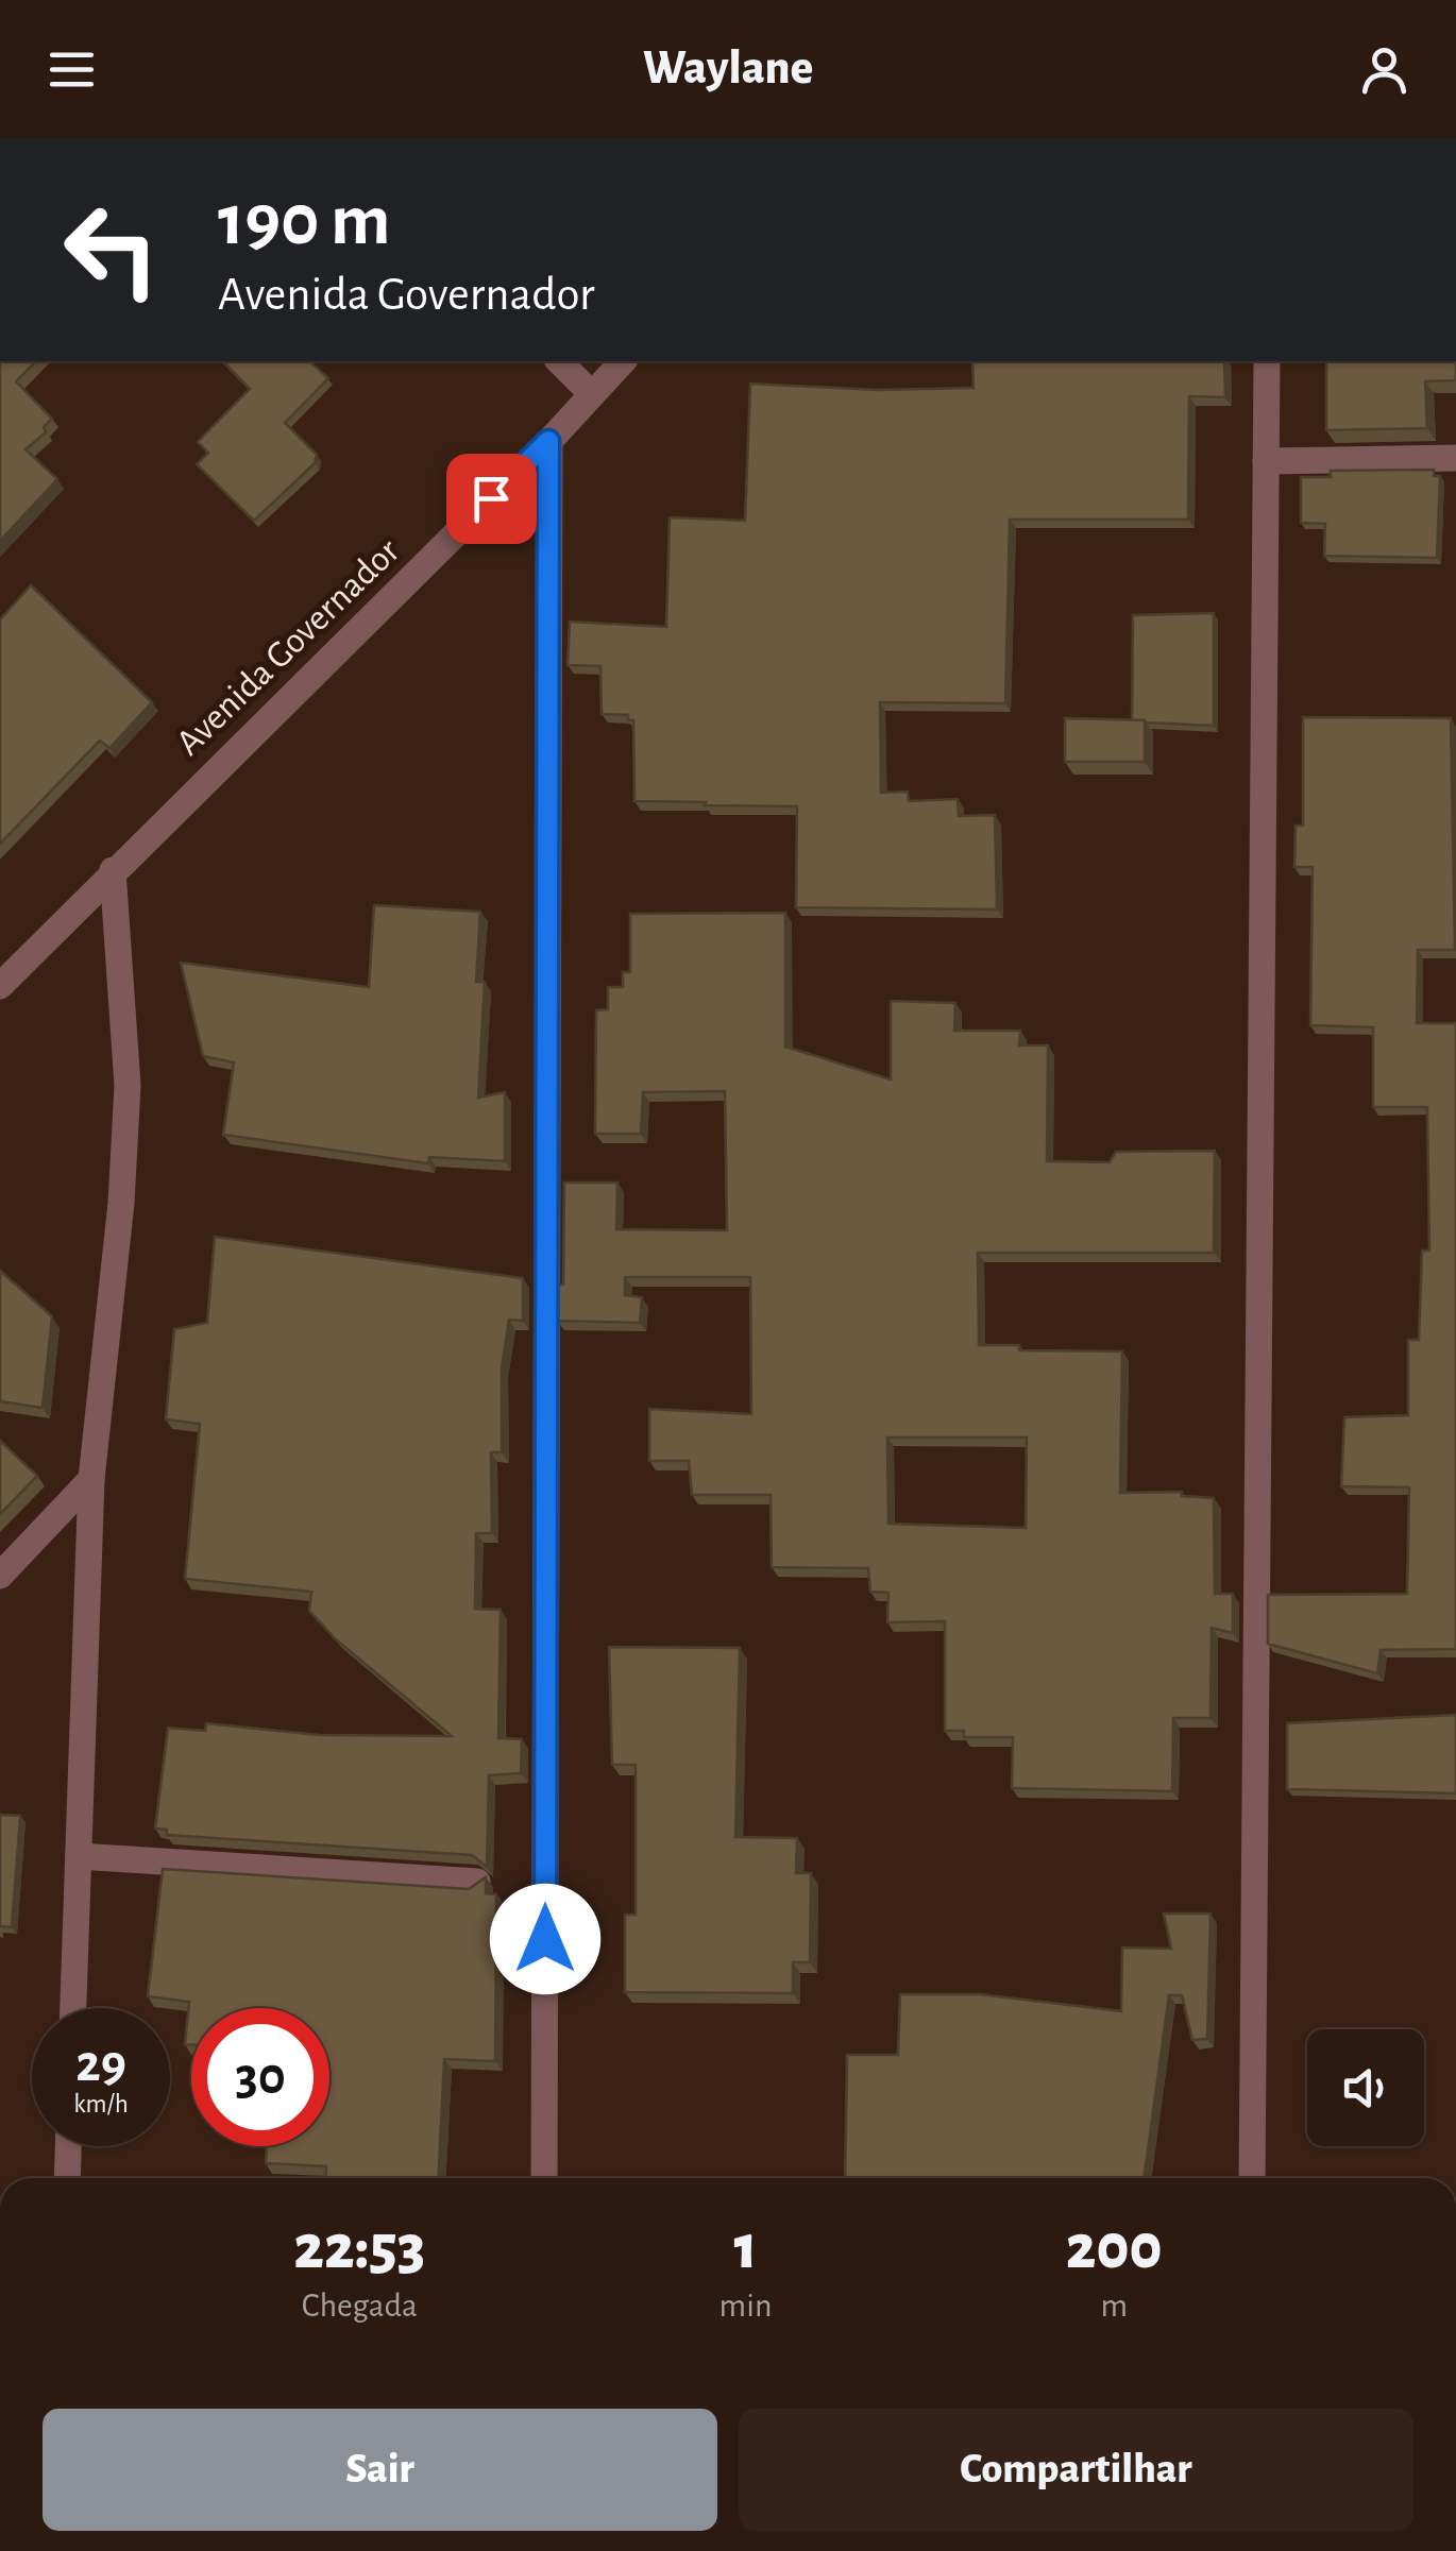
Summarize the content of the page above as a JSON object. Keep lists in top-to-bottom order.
{
  "streets": {
    "street": ["Avenida Governador"]
  },
  "page": {
    "header": "Waylane",
    "turn": ["190 m", "Avenida Governador"],
    "speed": "29 km/h",
    "limit": "30",
    "eta": [
      "22:53",
      "Chegada",
      "1",
      "min",
      "200",
      "m"
    ],
    "buttons": ["Sair", "Compartilhar"]
  }
}
